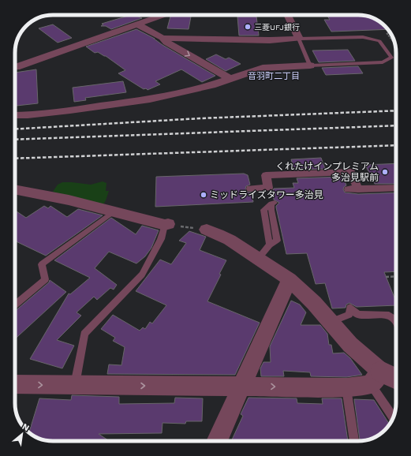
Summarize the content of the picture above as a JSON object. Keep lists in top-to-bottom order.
{
  "districts": ["音羽町二丁目"],
  "places": ["三菱UFJ銀行", "くれたけインプレミアム 多治見駅前", "ミッドライズタワー多治見"],
  "north": "top right"
}
